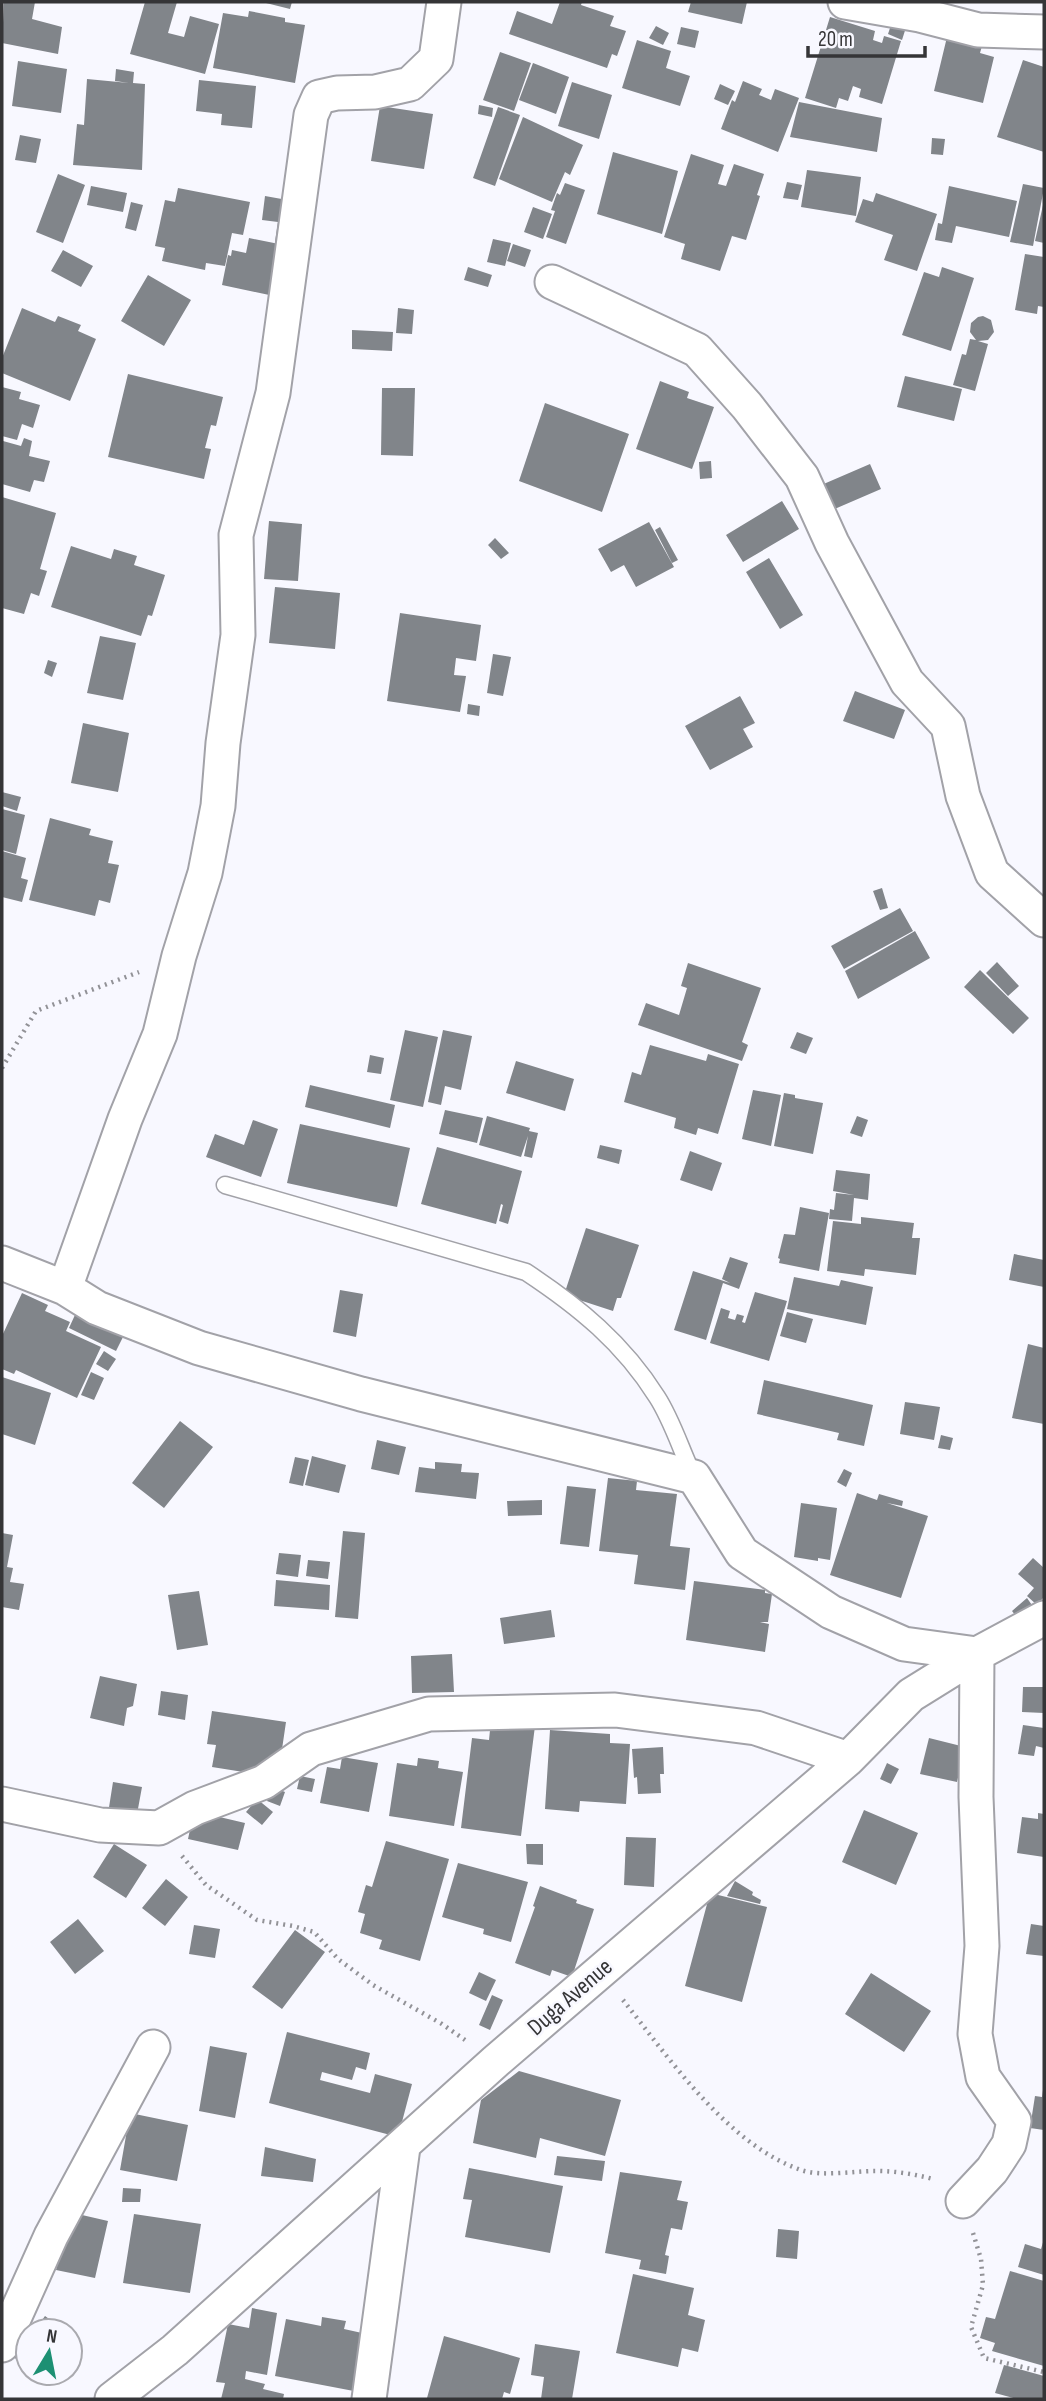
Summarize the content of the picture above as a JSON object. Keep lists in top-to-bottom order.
{
  "streets": {
    "street": ["Duga Avenue"]
  },
  "scale_bar": "20 m",
  "north": "top"
}
